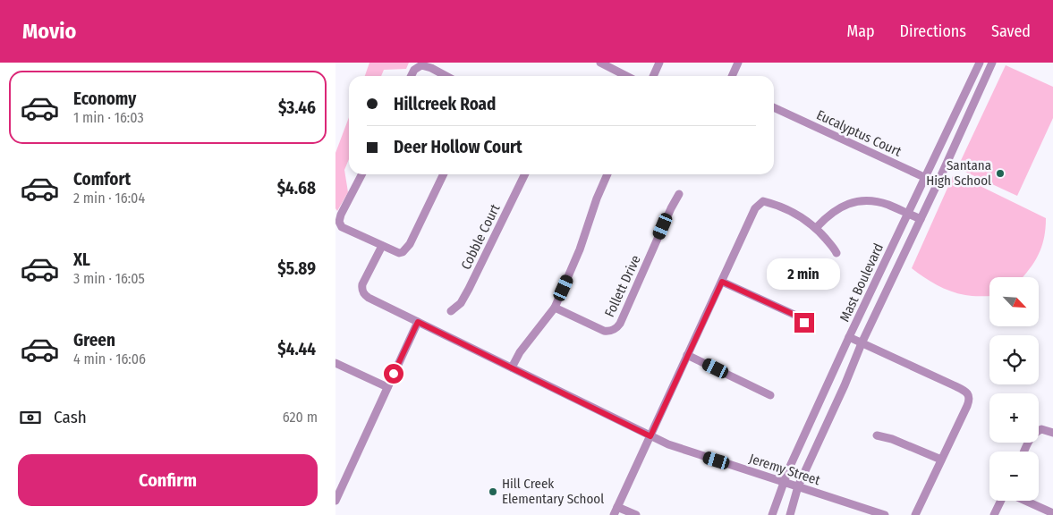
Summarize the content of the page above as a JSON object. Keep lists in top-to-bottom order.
{
  "streets": {
    "street": [
      "Eucalyptus Court",
      "Cobble Court",
      "Mast Boulevard",
      "Follett Drive",
      "Jeremy Street"
    ]
  },
  "crossings": [
    ["Eucalyptus Court", "Mast Boulevard"],
    ["Mast Boulevard", "Jeremy Street"]
  ],
  "places": ["Santana High School", "Hill Creek Elementary School"],
  "north": "bottom right",
  "page": {
    "header": "Movio",
    "nav": ["Map", "Directions", "Saved"],
    "list": [
      {
        "name": "Economy",
        "note": "1 min · 16:03",
        "value": "$3.46"
      },
      {
        "name": "Comfort",
        "note": "2 min · 16:04",
        "value": "$4.68"
      },
      {
        "name": "XL",
        "note": "3 min · 16:05",
        "value": "$5.89"
      },
      {
        "name": "Green",
        "note": "4 min · 16:06",
        "value": "$4.44"
      }
    ],
    "banner": ["Hillcreek Road", "Deer Hollow Court"],
    "bubble": "2 min",
    "map_buttons": ["+", "−"],
    "pay": ["Cash", "620 m"],
    "buttons": "Confirm"
  }
}
